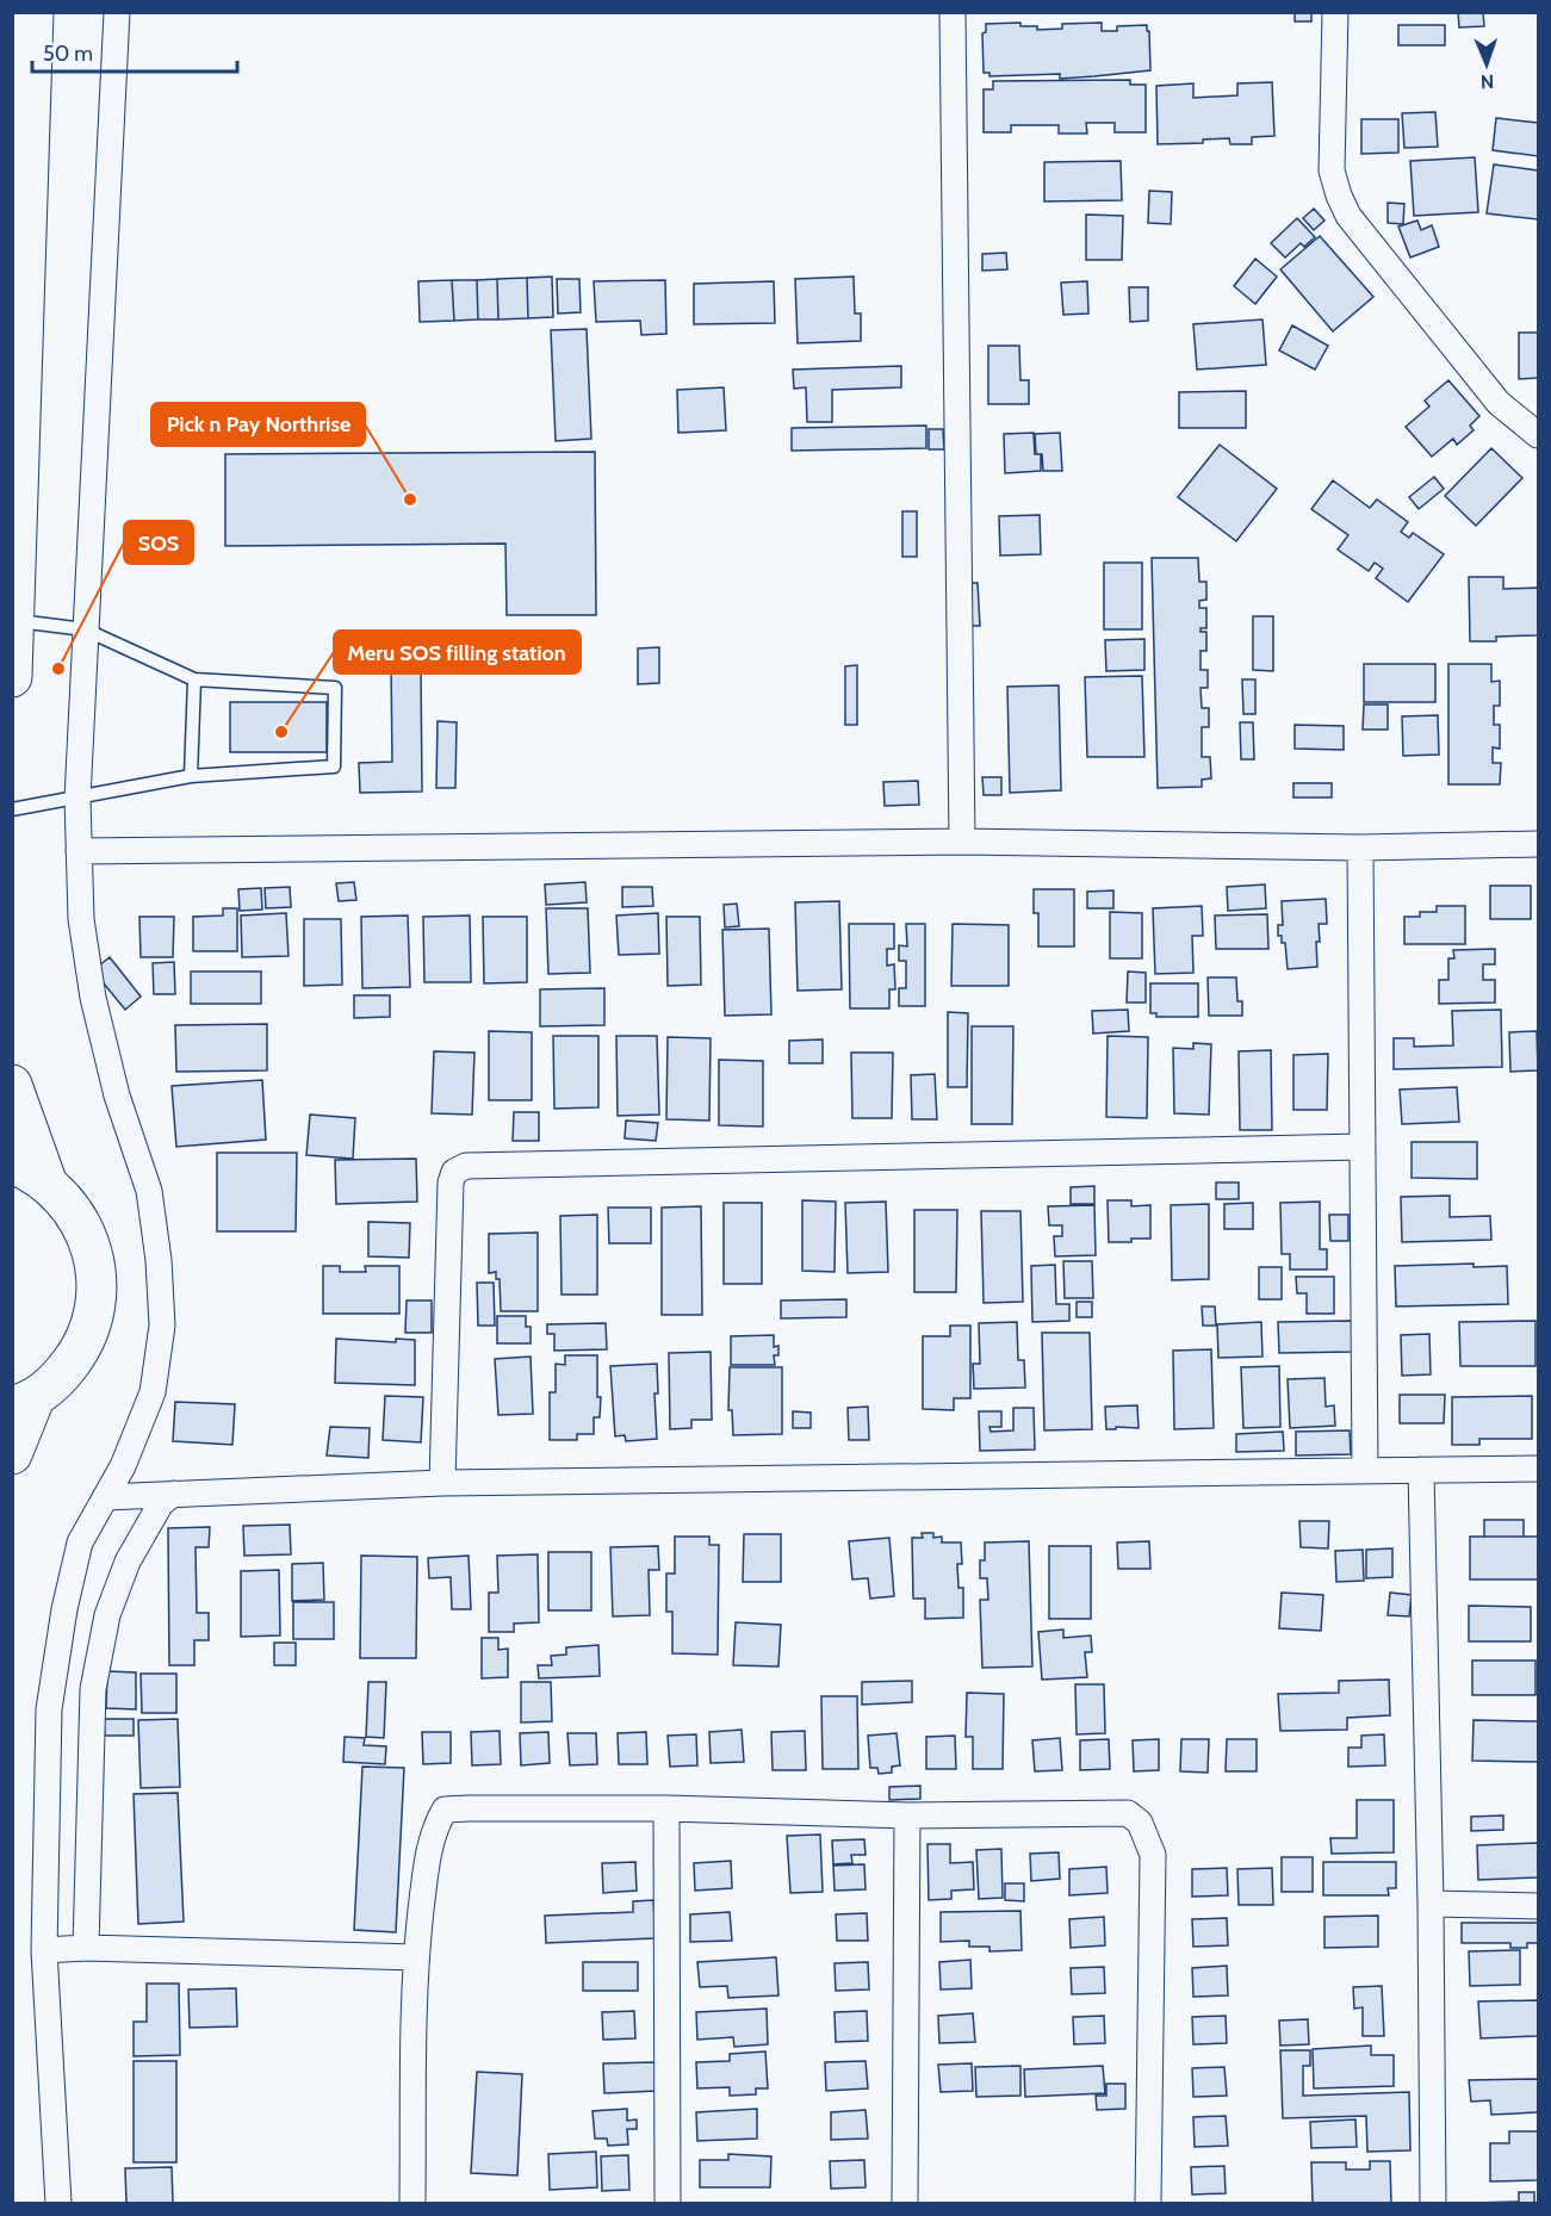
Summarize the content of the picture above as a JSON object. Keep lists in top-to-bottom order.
{
  "places": ["Pick n Pay Northrise", "SOS", "Meru SOS filling station"],
  "scale_bar": "50 m",
  "north": "bottom"
}
